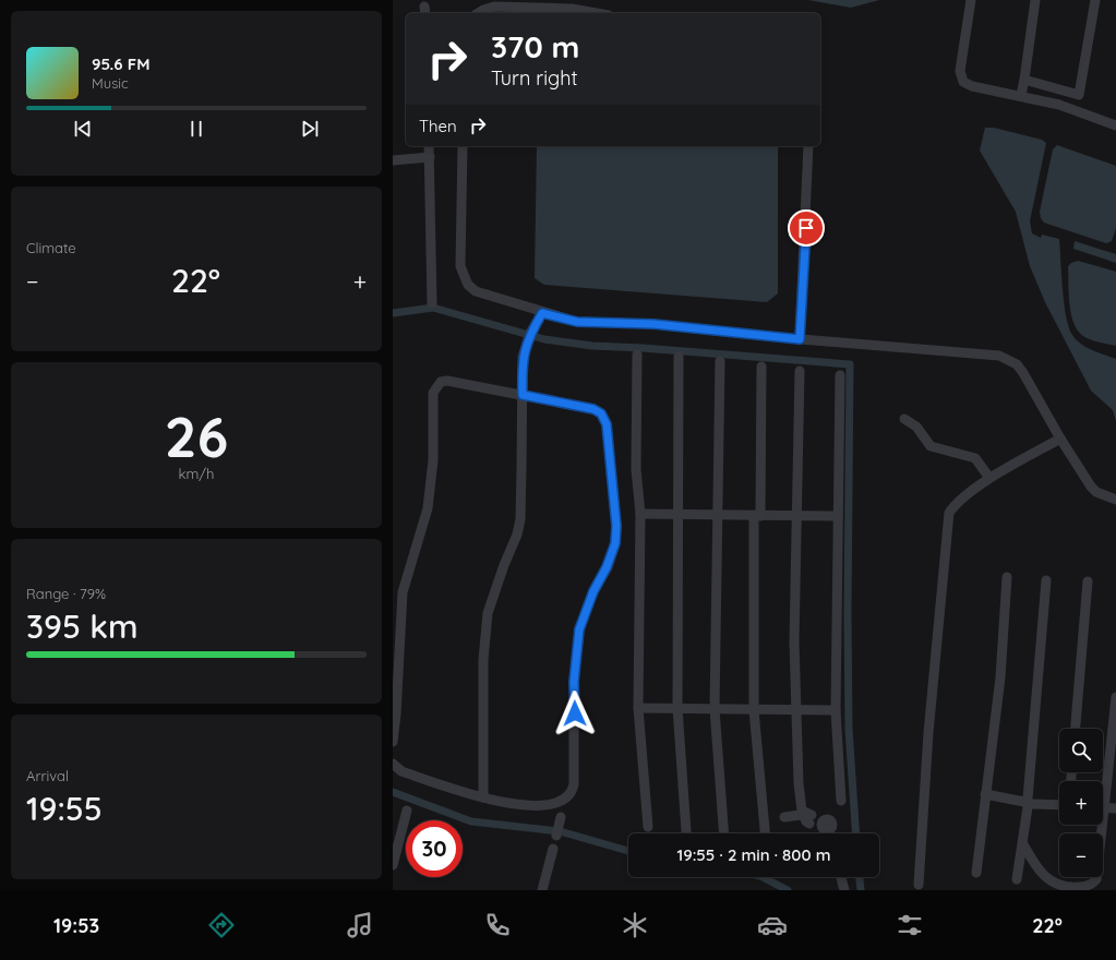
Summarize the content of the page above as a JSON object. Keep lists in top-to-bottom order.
{
  "page": {
    "turn": ["370 m", "Turn right"],
    "song": ["95.6 FM", "Music"],
    "then": "Then",
    "tile": [
      "Climate",
      ["26", "km/h"],
      ["Range · 79%", "395 km"],
      ["Arrival", "19:55"]
    ],
    "heat": ["−", "22°", "+"],
    "map_buttons": ["+", "−"],
    "limit": "30",
    "trip": "19:55 · 2 min · 800 m",
    "tabs": ["19:53", "22°"]
  }
}
